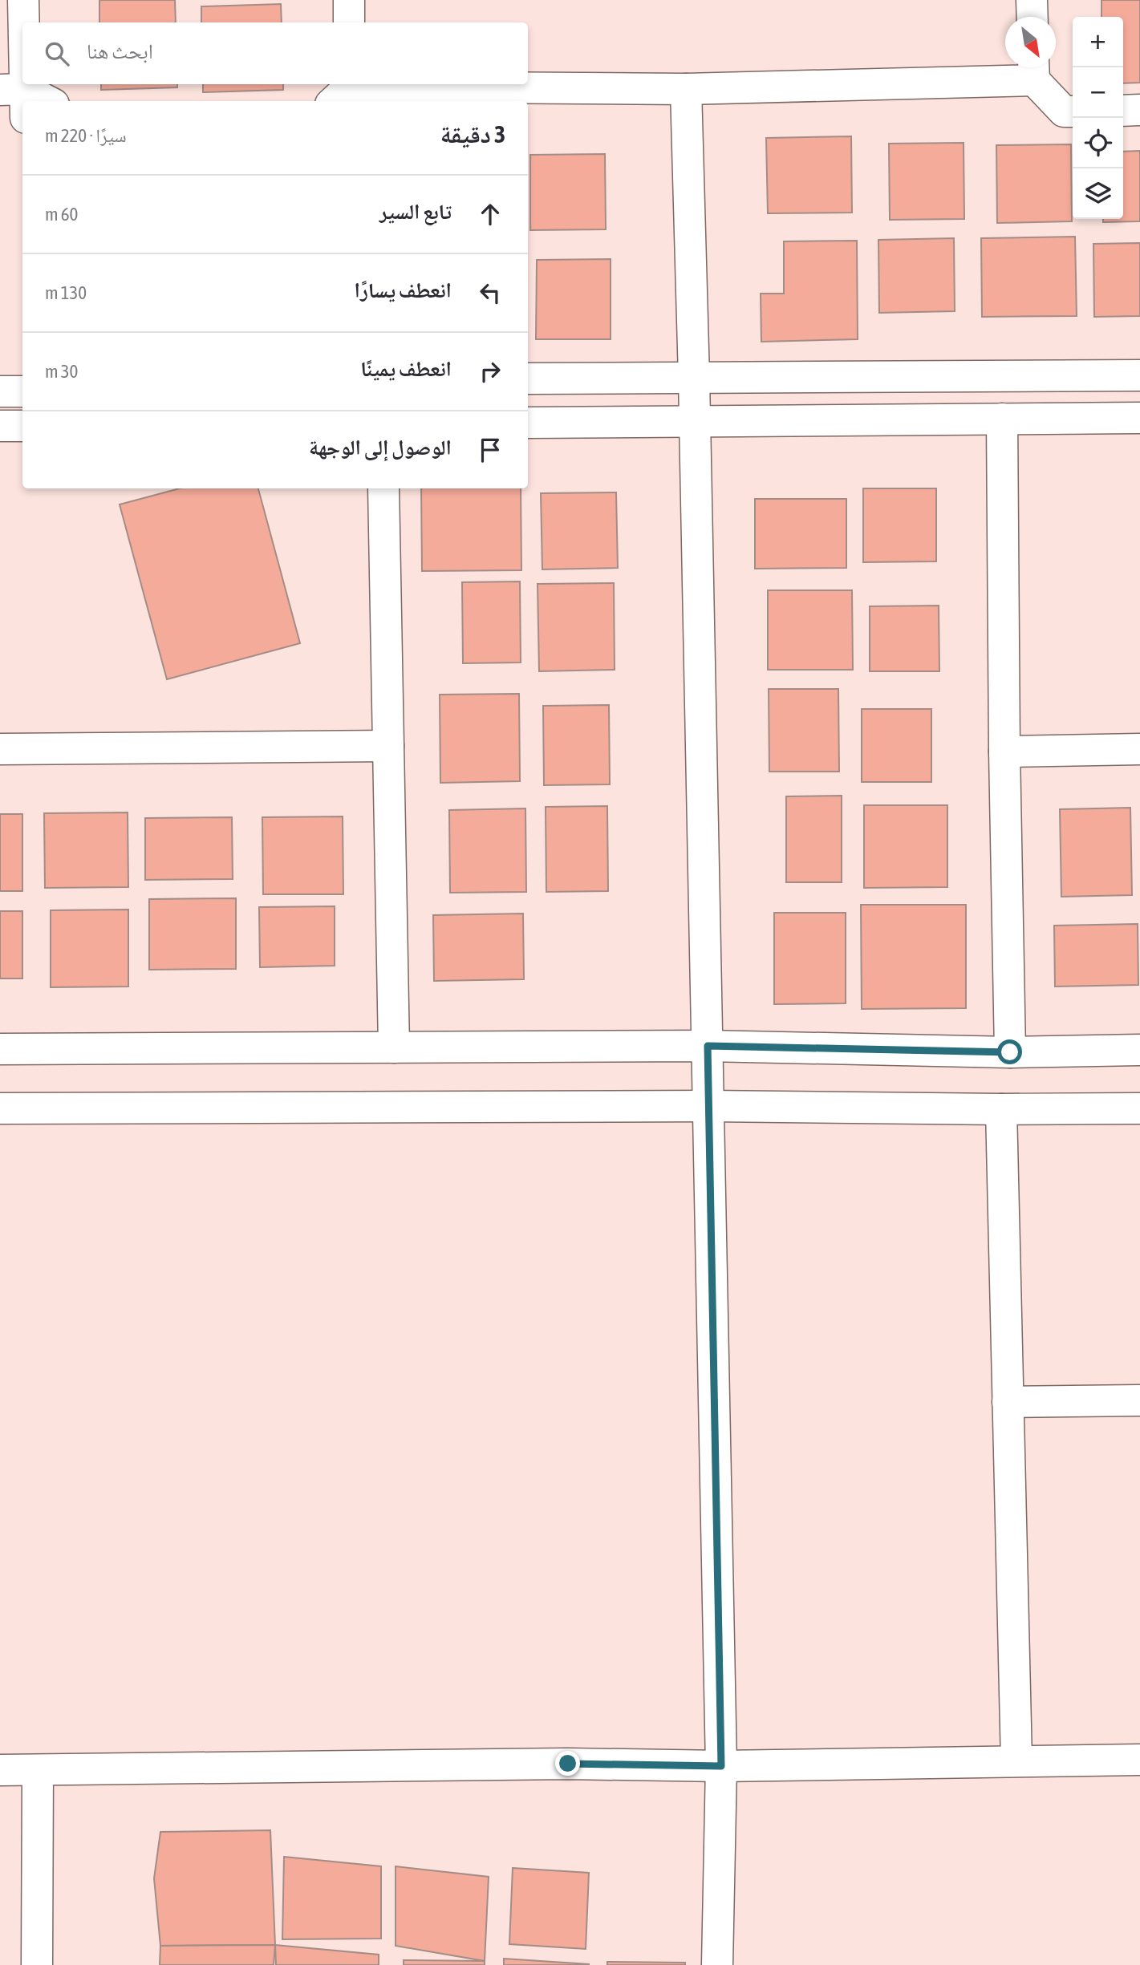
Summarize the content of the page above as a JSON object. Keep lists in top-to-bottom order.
{
  "north": "bottom right",
  "page": {
    "map_buttons": ["+", "−"],
    "search": "ابحث هنا",
    "heading": ["3 دقيقة", "سيرًا · 220 m"],
    "list": [
      ["تابع السير", "60 m"],
      ["انعطف يسارًا", "130 m"],
      ["انعطف يمينًا", "30 m"],
      "الوصول إلى الوجهة"
    ]
  }
}
